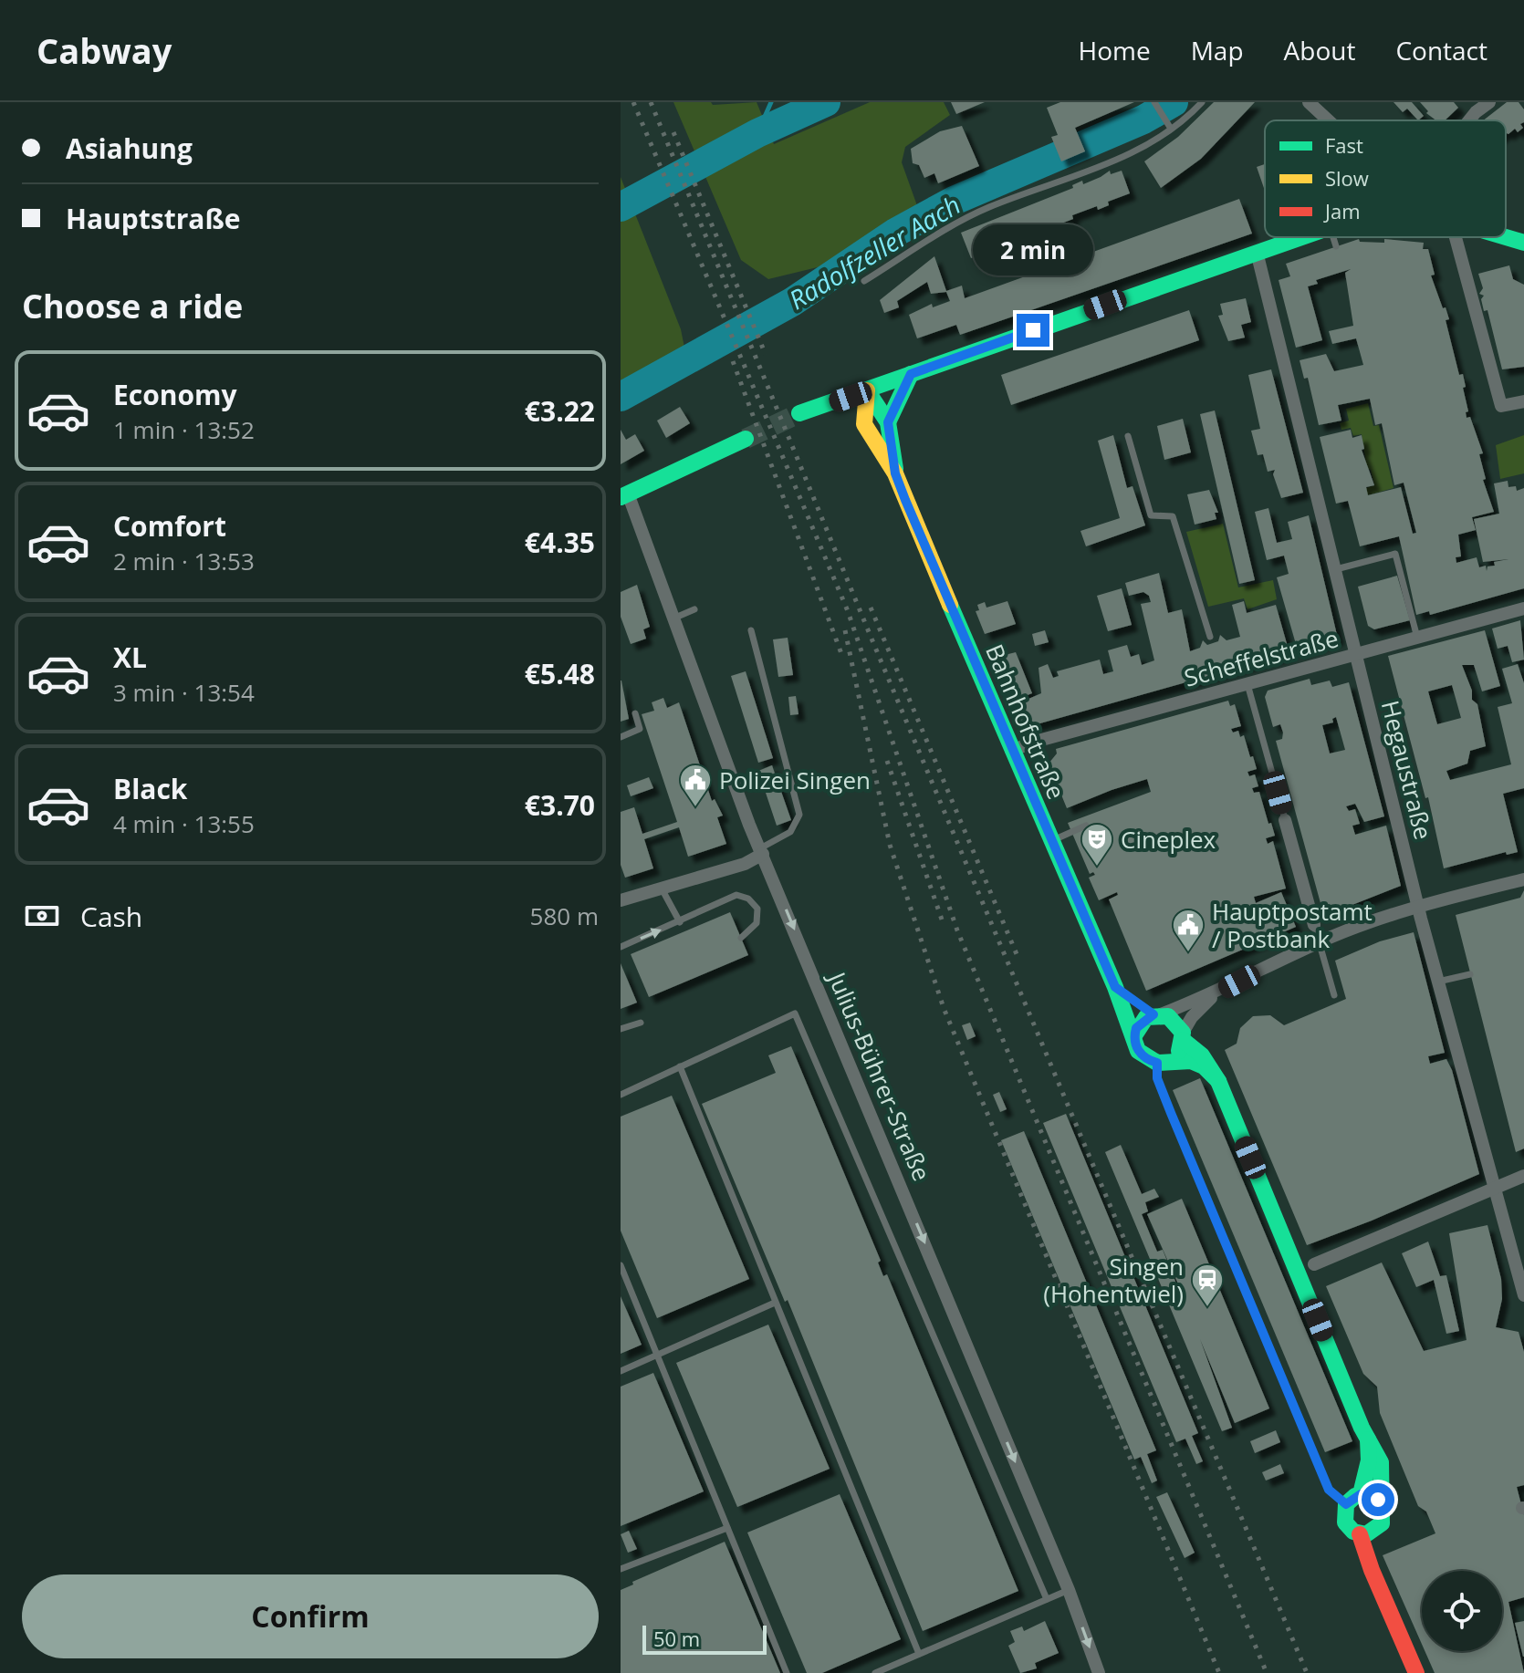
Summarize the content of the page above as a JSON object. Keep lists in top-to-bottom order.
{
  "streets": {
    "street": [
      "Scheffelstraße",
      "Bahnhofstraße",
      "Hegaustraße",
      "Julius-Bührer-Straße"
    ]
  },
  "crossings": [
    ["Scheffelstraße", "Bahnhofstraße"],
    ["Scheffelstraße", "Hegaustraße"]
  ],
  "one_way": ["Julius-Bührer-Straße"],
  "water": ["Radolfzeller Aach"],
  "places": {
    "public building": ["Polizei Singen", "Hauptpostamt / Postbank"],
    "theatre": ["Cineplex"],
    "station": ["Singen (Hohentwiel)"]
  },
  "legend": ["Fast", "Slow", "Jam"],
  "scale_bar": "50 m",
  "page": {
    "header": "Cabway",
    "nav": [
      "Home",
      "Map",
      "About",
      "Contact"
    ],
    "banner": ["Asiahung", "Hauptstraße"],
    "bubble": "2 min",
    "heading": "Choose a ride",
    "list": [
      {
        "name": "Economy",
        "note": "1 min · 13:52",
        "value": "€3.22"
      },
      {
        "name": "Comfort",
        "note": "2 min · 13:53",
        "value": "€4.35"
      },
      {
        "name": "XL",
        "note": "3 min · 13:54",
        "value": "€5.48"
      },
      {
        "name": "Black",
        "note": "4 min · 13:55",
        "value": "€3.70"
      }
    ],
    "pay": ["Cash", "580 m"],
    "buttons": "Confirm",
    "scale": "50 m"
  }
}
